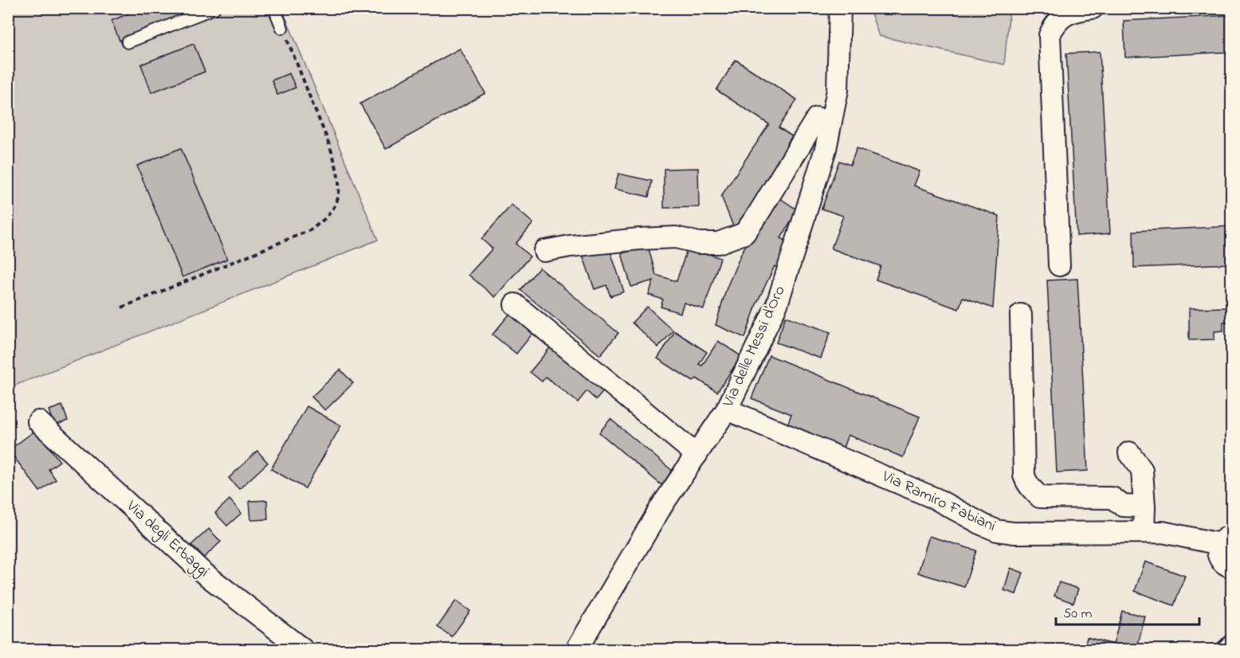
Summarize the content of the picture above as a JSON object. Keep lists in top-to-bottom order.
{
  "streets": {
    "street": ["Via delle Messi d'Oro", "Via Ramiro Fabiani", "Via degli Erbaggi"]
  },
  "crossings": [
    ["Via delle Messi d'Oro", "Via Ramiro Fabiani"]
  ],
  "scale_bar": "50 m"
}
